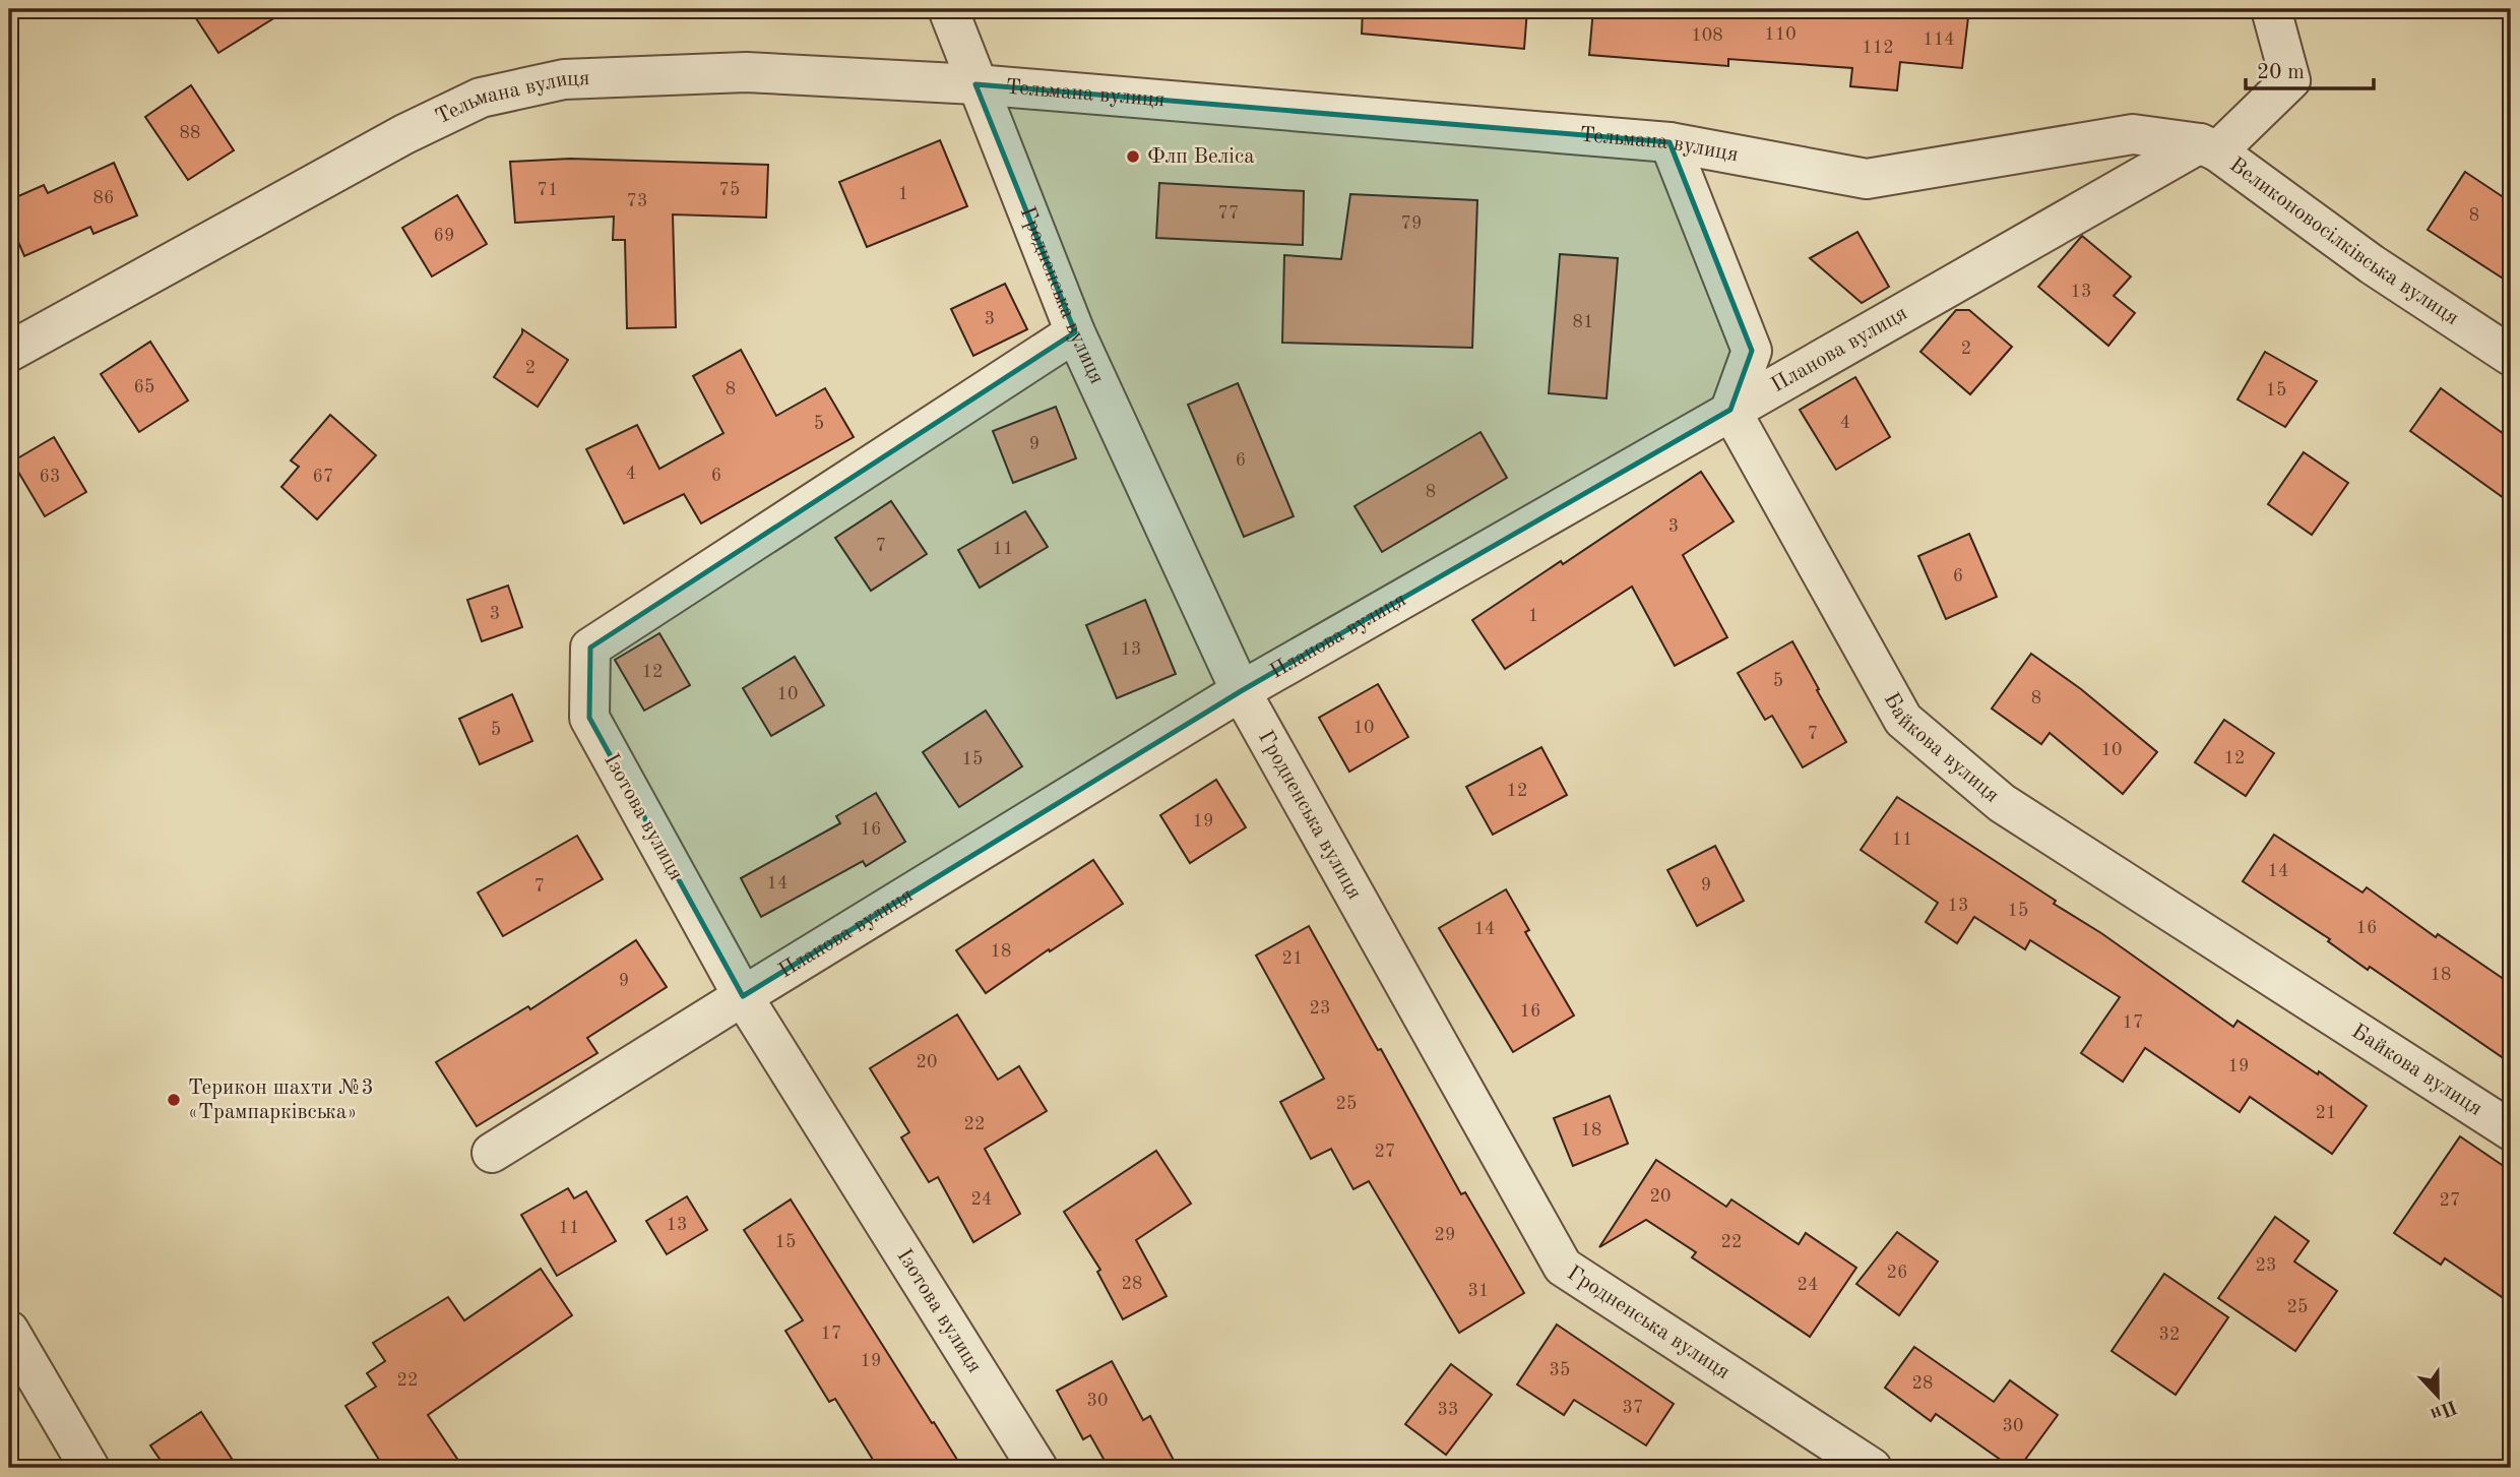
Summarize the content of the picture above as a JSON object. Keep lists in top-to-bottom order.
{
  "streets": {
    "street": [
      "Тельмана вулиця",
      "Великоновосілківська вулиця",
      "Гродненська вулиця",
      "Планова вулиця",
      "Байкова вулиця",
      "Ізотова вулиця"
    ]
  },
  "crossings": [
    ["Тельмана вулиця", "Великоновосілківська вулиця"],
    ["Тельмана вулиця", "Гродненська вулиця"],
    ["Тельмана вулиця", "Планова вулиця"],
    ["Великоновосілківська вулиця", "Планова вулиця"],
    ["Гродненська вулиця", "Планова вулиця"],
    ["Гродненська вулиця", "Ізотова вулиця"],
    ["Планова вулиця", "Байкова вулиця"],
    ["Планова вулиця", "Ізотова вулиця"]
  ],
  "places": ["Флп Веліса", "Терикон шахти №3 «Трампарківська»"],
  "house_numbers": [
    "110",
    "108",
    "114",
    "112",
    "88",
    "71",
    "75",
    "1",
    "86",
    "73",
    "77",
    "8",
    "79",
    "69",
    "13",
    "3",
    "81",
    "2",
    "2",
    "65",
    "8",
    "15",
    "4",
    "5",
    "9",
    "6",
    "4",
    "6",
    "63",
    "67",
    "8",
    "3",
    "7",
    "11",
    "6",
    "3",
    "1",
    "13",
    "12",
    "5",
    "10",
    "8",
    "10",
    "5",
    "7",
    "10",
    "12",
    "15",
    "12",
    "19",
    "16",
    "11",
    "14",
    "14",
    "9",
    "7",
    "13",
    "15",
    "16",
    "14",
    "18",
    "21",
    "18",
    "9",
    "23",
    "16",
    "17",
    "20",
    "19",
    "25",
    "21",
    "22",
    "18",
    "27",
    "20",
    "24",
    "27",
    "13",
    "11",
    "29",
    "15",
    "22",
    "23",
    "26",
    "28",
    "24",
    "31",
    "25",
    "17",
    "32",
    "19",
    "35",
    "22",
    "28",
    "30",
    "37",
    "33",
    "30"
  ],
  "scale_bar": "20 m",
  "north": "bottom"
}
